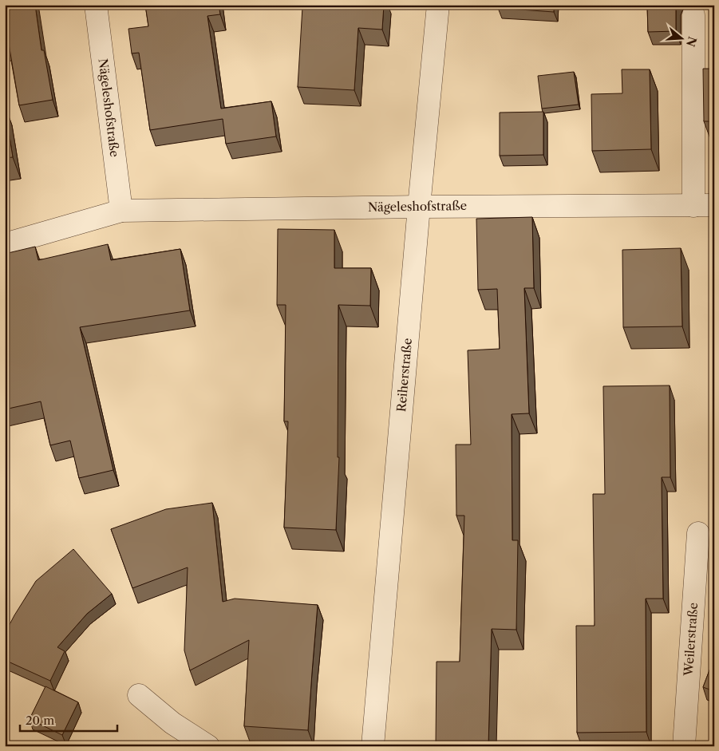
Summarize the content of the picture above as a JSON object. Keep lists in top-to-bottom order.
{
  "streets": {
    "street": ["Nägeleshofstraße", "Reiherstraße", "Weilerstraße"]
  },
  "crossings": [
    ["Nägeleshofstraße", "Reiherstraße"]
  ],
  "scale_bar": "20 m",
  "north": "right"
}
